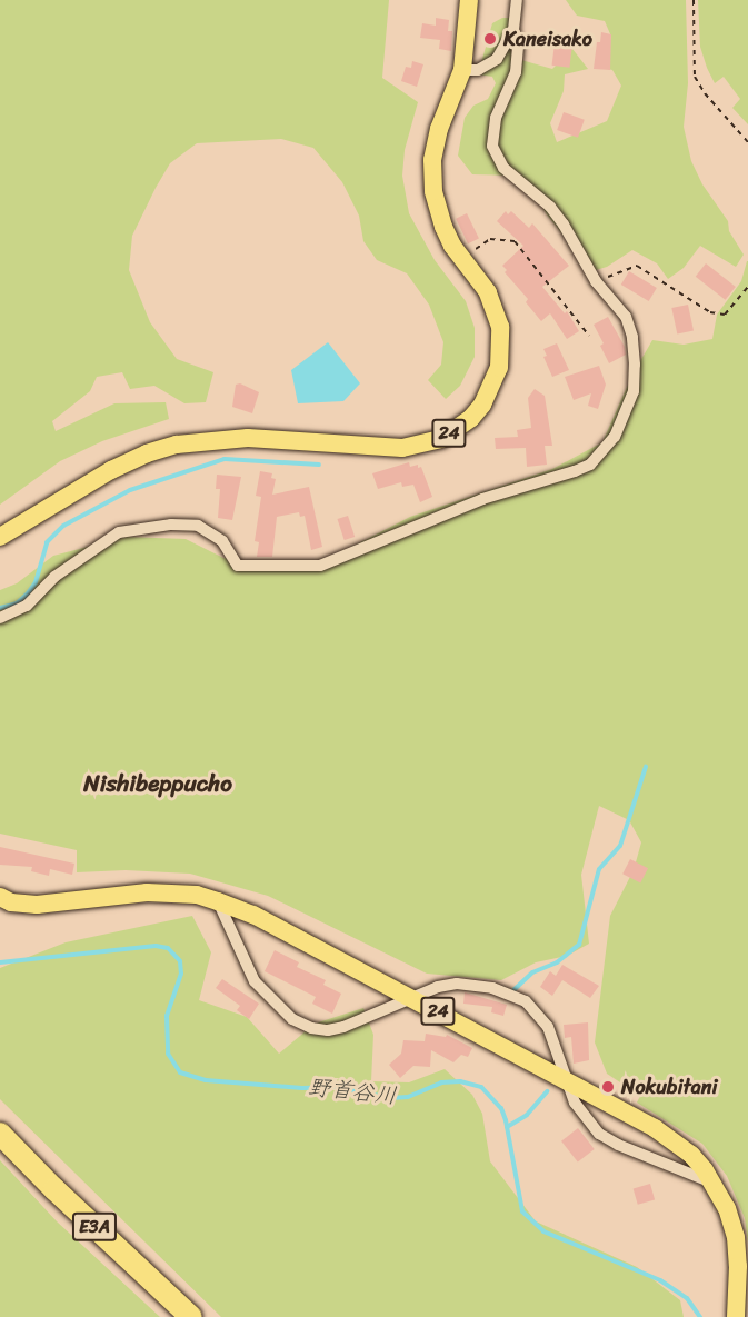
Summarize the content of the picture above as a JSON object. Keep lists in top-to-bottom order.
{
  "streets": {
    "highway": ["E3A"],
    "main road": ["24"]
  },
  "districts": ["Nishibeppucho"],
  "water": ["野首谷川"],
  "places": ["Kaneisako", "Nokubitani"]
}
